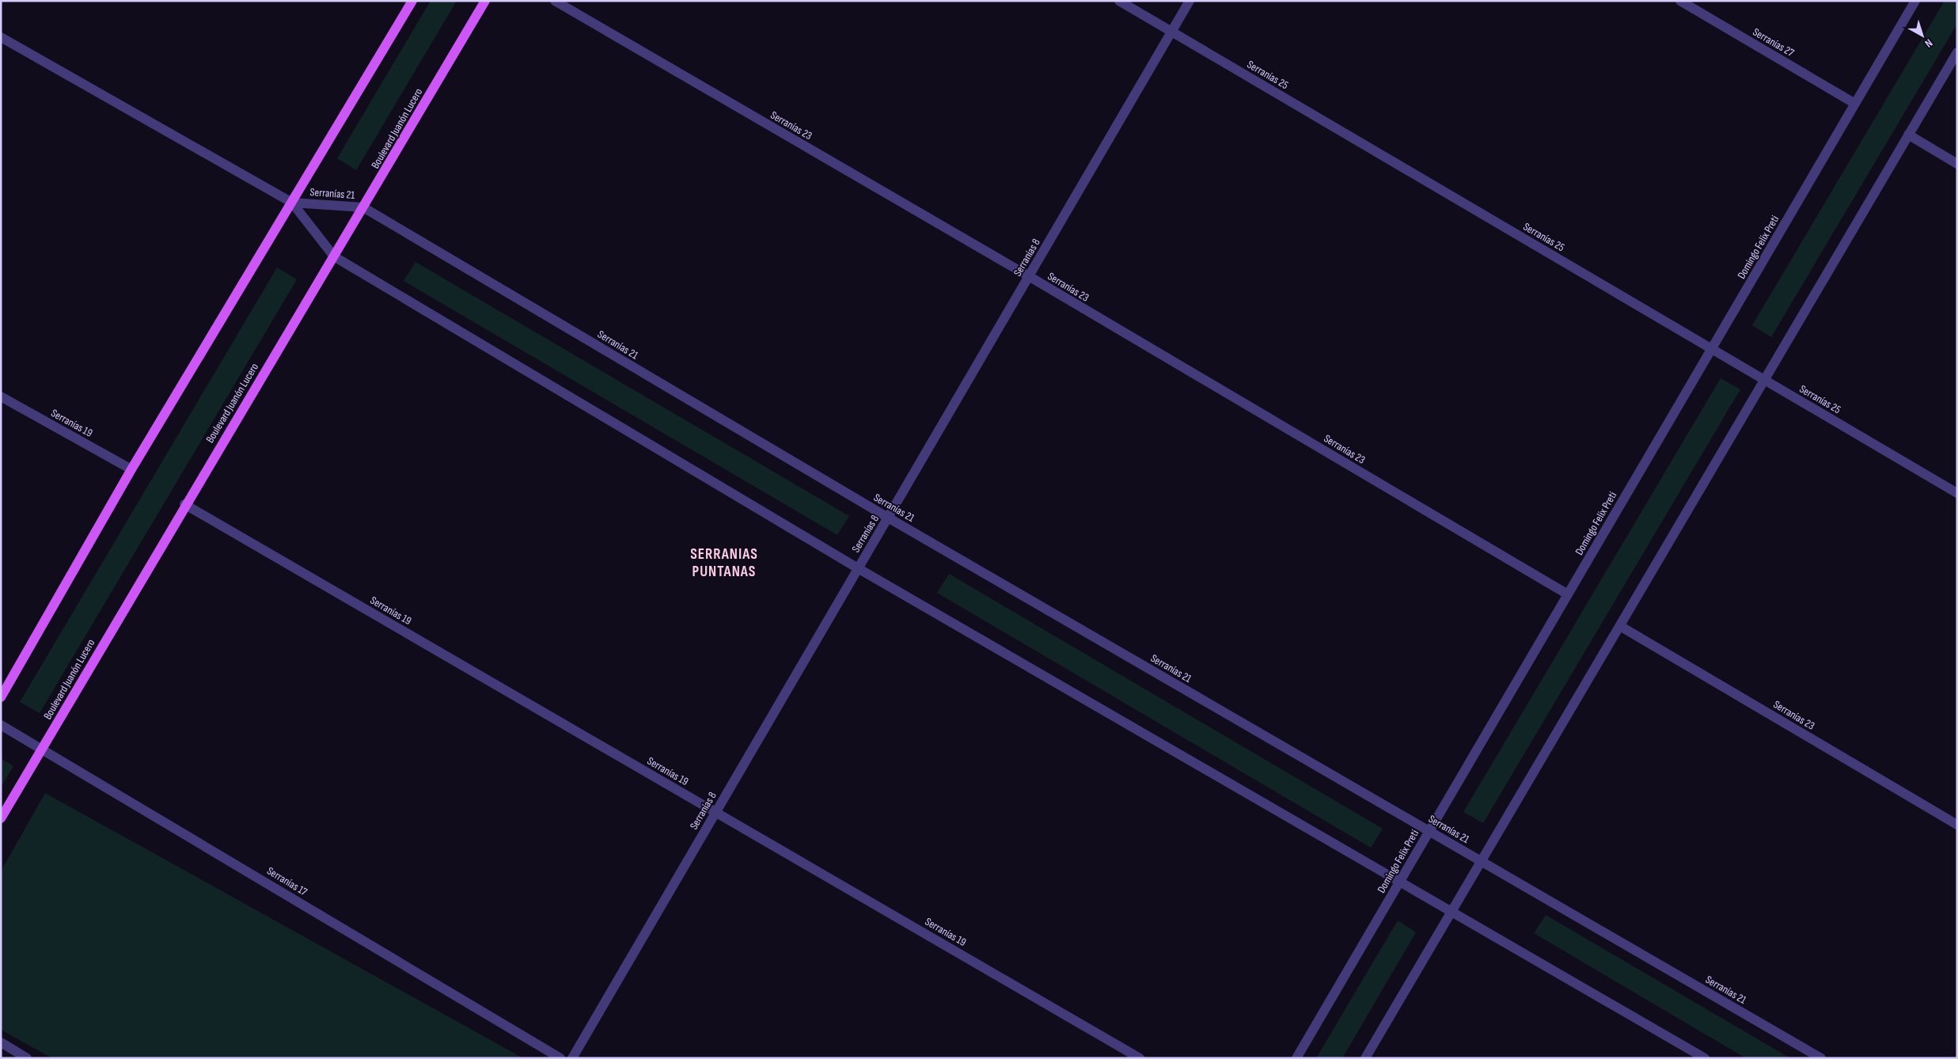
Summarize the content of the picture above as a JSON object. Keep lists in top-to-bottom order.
{
  "streets": {
    "main road": ["Boulevard Juanón Lucero"],
    "street": [
      "Serranías 27",
      "Serranías 25",
      "Serranías 23",
      "Serranías 21",
      "Domingo Felix Preti",
      "Serranías 8",
      "Serranías 19",
      "Serranías 17"
    ]
  },
  "crossings": [
    ["Serranías 27", "Domingo Felix Preti"],
    ["Serranías 25", "Domingo Felix Preti"],
    ["Serranías 25", "Serranías 8"],
    ["Serranías 23", "Domingo Felix Preti"],
    ["Serranías 23", "Serranías 8"],
    ["Boulevard Juanón Lucero", "Serranías 21"],
    ["Boulevard Juanón Lucero", "Serranías 19"],
    ["Boulevard Juanón Lucero", "Serranías 17"],
    ["Serranías 21", "Domingo Felix Preti"],
    ["Serranías 21", "Serranías 8"],
    ["Serranías 8", "Serranías 19"]
  ],
  "districts": ["SERRANIAS PUNTANAS"],
  "north": "bottom right"
}
